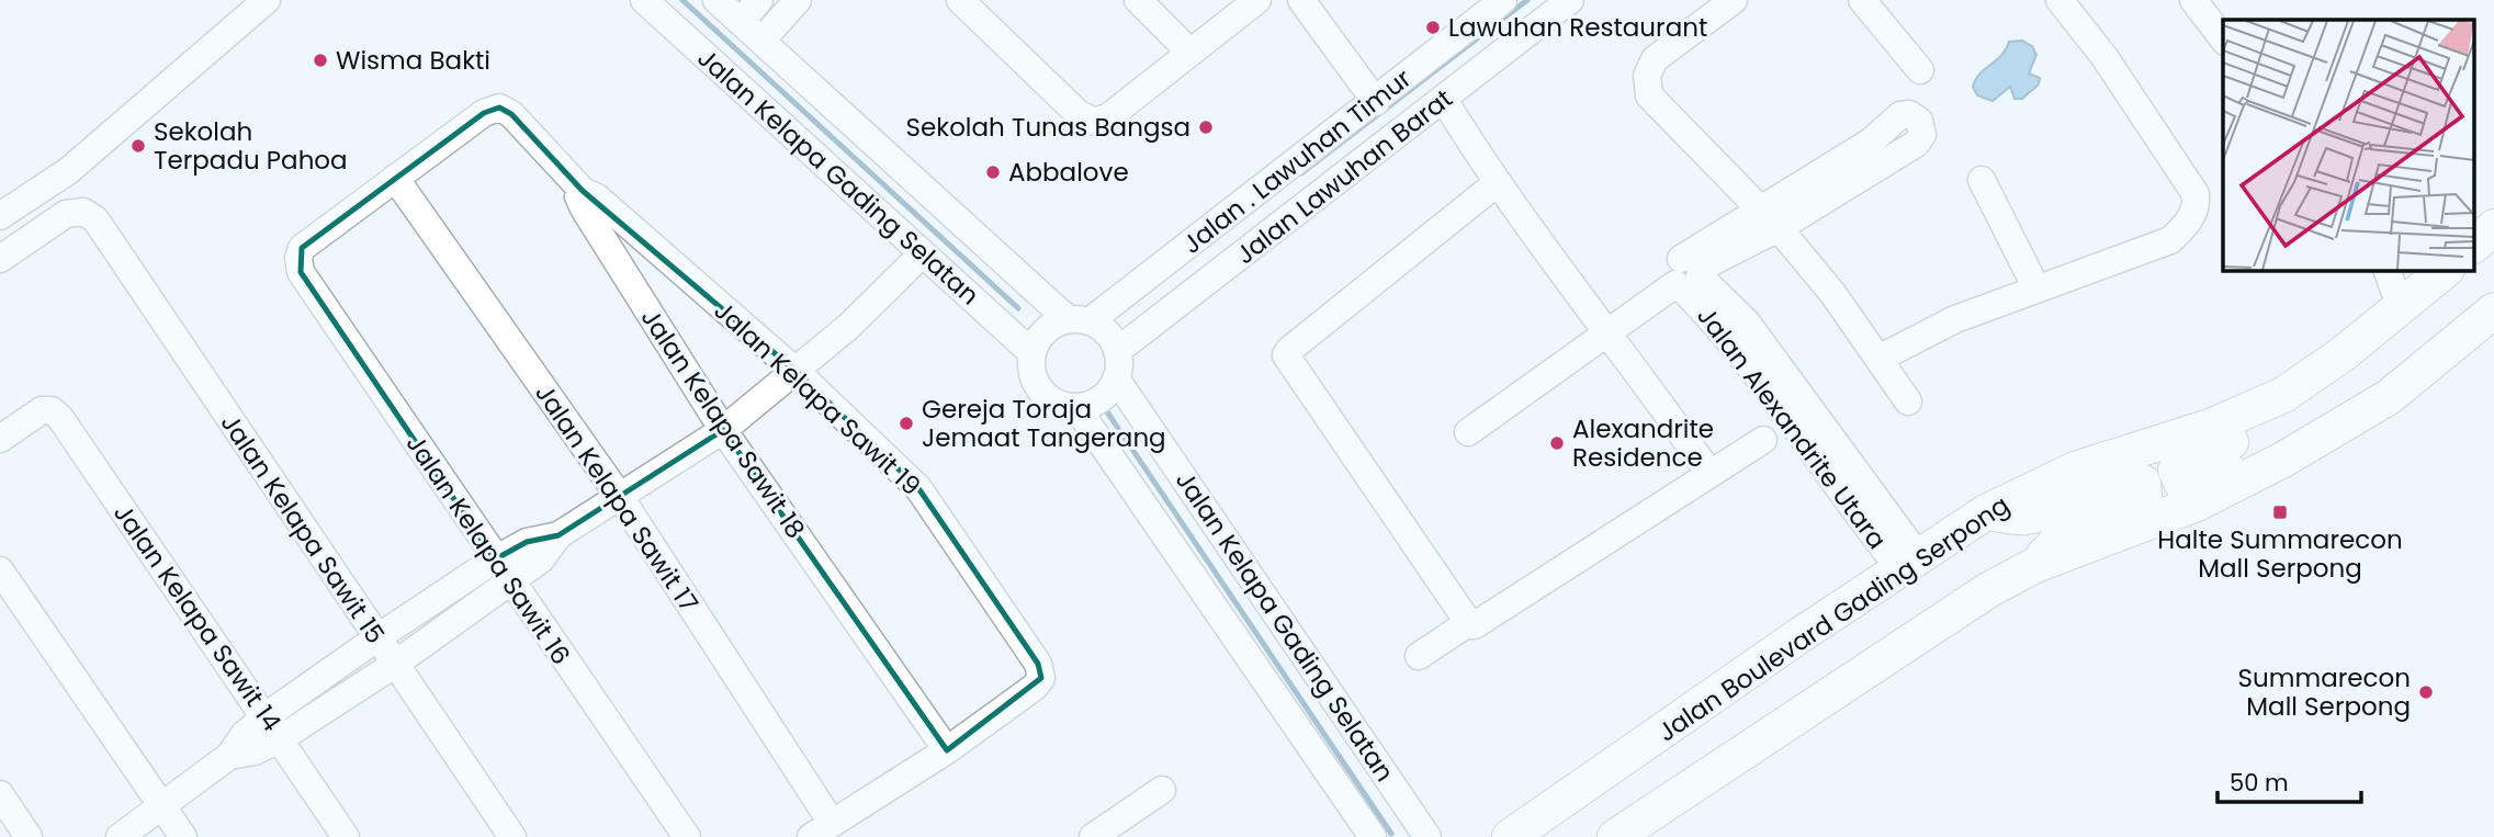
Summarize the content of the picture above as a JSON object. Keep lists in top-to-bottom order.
{
  "streets": {
    "main road": ["Jalan Boulevard Gading Serpong"],
    "street": [
      "Jalan . Lawuhan Timur",
      "Jalan Kelapa Gading Selatan",
      "Jalan Lawuhan Barat",
      "Jalan Kelapa Sawit 19",
      "Jalan Kelapa Sawit 18",
      "Jalan Alexandrite Utara",
      "Jalan Kelapa Sawit 17",
      "Jalan Kelapa Sawit 15",
      "Jalan Kelapa Sawit 16",
      "Jalan Kelapa Sawit 14"
    ]
  },
  "crossings": [
    ["Jalan . Lawuhan Timur", "Jalan Kelapa Gading Selatan"],
    ["Jalan . Lawuhan Timur", "Jalan Lawuhan Barat"],
    ["Jalan Kelapa Gading Selatan", "Jalan Lawuhan Barat"],
    ["Jalan Kelapa Sawit 19", "Jalan Kelapa Sawit 18"],
    ["Jalan Kelapa Sawit 18", "Jalan Kelapa Sawit 17"],
    ["Jalan Kelapa Sawit 18", "Jalan Kelapa Sawit 16"],
    ["Jalan Alexandrite Utara", "Jalan Boulevard Gading Serpong"],
    ["Jalan Kelapa Sawit 17", "Jalan Kelapa Sawit 16"]
  ],
  "places": {
    "other": [
      "Lawuhan Restaurant",
      "Wisma Bakti",
      "Sekolah Tunas Bangsa",
      "Sekolah Terpadu Pahoa",
      "Abbalove",
      "Gereja Toraja Jemaat Tangerang",
      "Alexandrite Residence",
      "Summarecon Mall Serpong"
    ],
    "transit": ["Halte Summarecon Mall Serpong"]
  },
  "scale_bar": "50 m"
}
